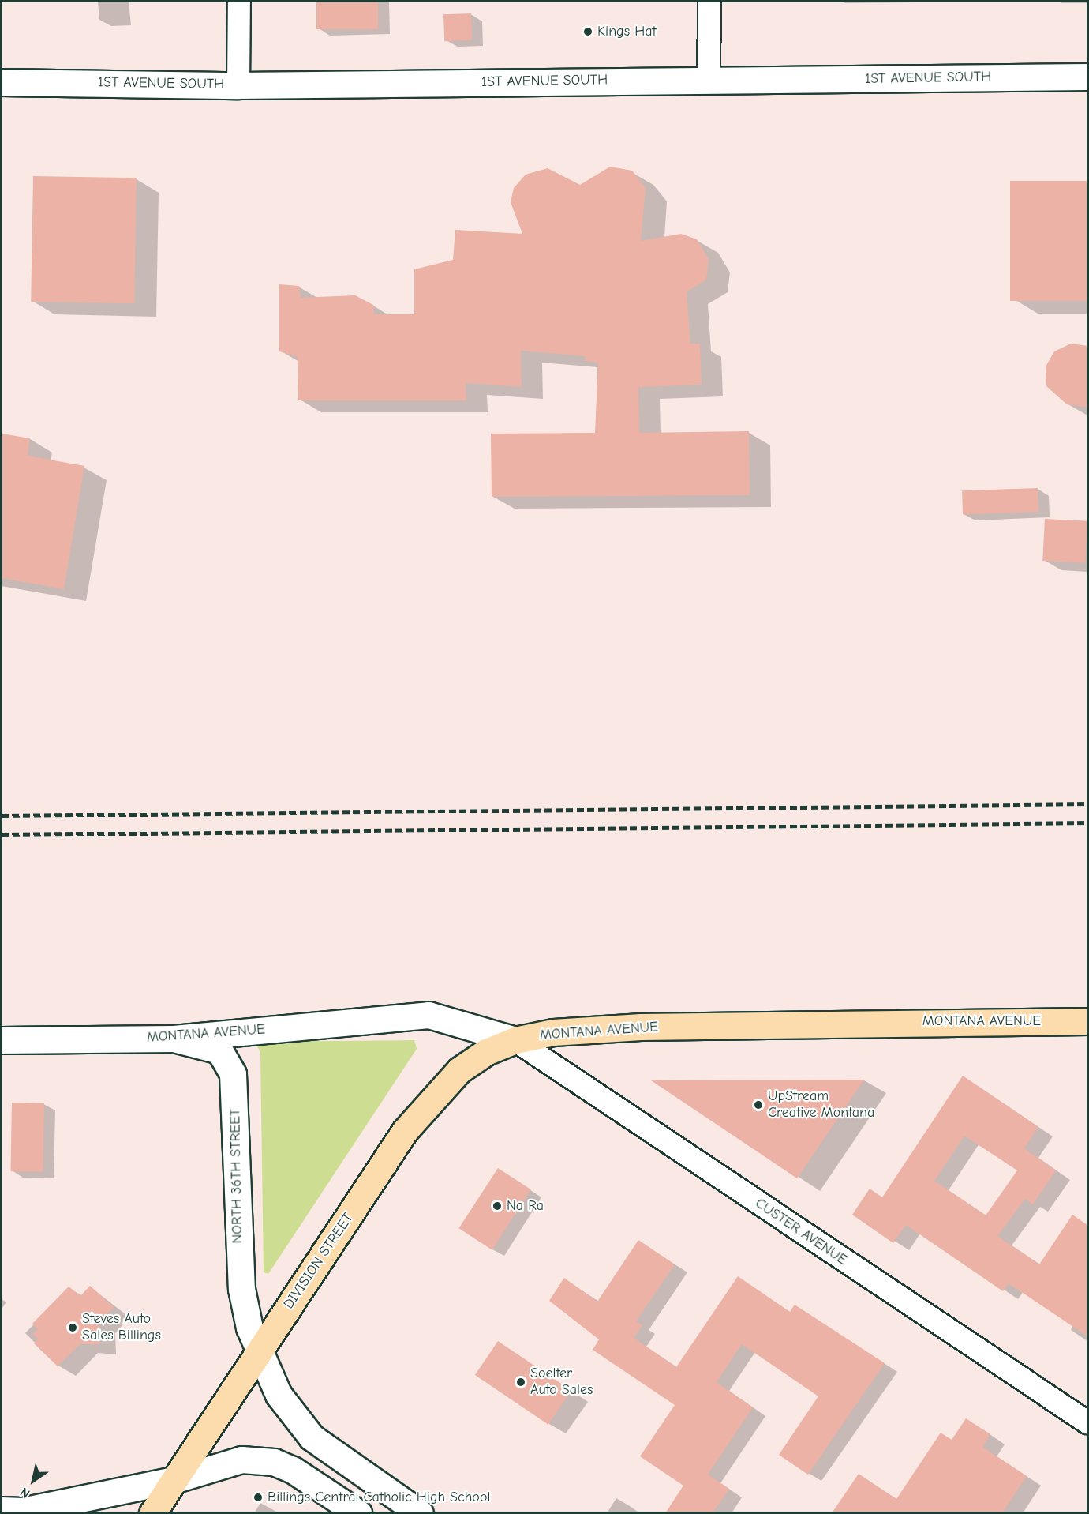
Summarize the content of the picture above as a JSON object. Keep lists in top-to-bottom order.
{
  "streets": {
    "main road": [
      "1ST AVENUE SOUTH",
      "MONTANA AVENUE",
      "NORTH 36TH STREET",
      "DIVISION STREET"
    ],
    "street": ["CUSTER AVENUE"]
  },
  "crossings": [
    ["MONTANA AVENUE", "NORTH 36TH STREET"],
    ["MONTANA AVENUE", "CUSTER AVENUE"],
    ["MONTANA AVENUE", "DIVISION STREET"],
    ["NORTH 36TH STREET", "DIVISION STREET"],
    ["CUSTER AVENUE", "DIVISION STREET"]
  ],
  "places": [
    "Kings Hat",
    "UpStream Creative Montana",
    "Na Ra",
    "Steves Auto Sales Billings",
    "Soelter Auto Sales",
    "Billings Central Catholic High School"
  ],
  "north": "bottom left"
}
